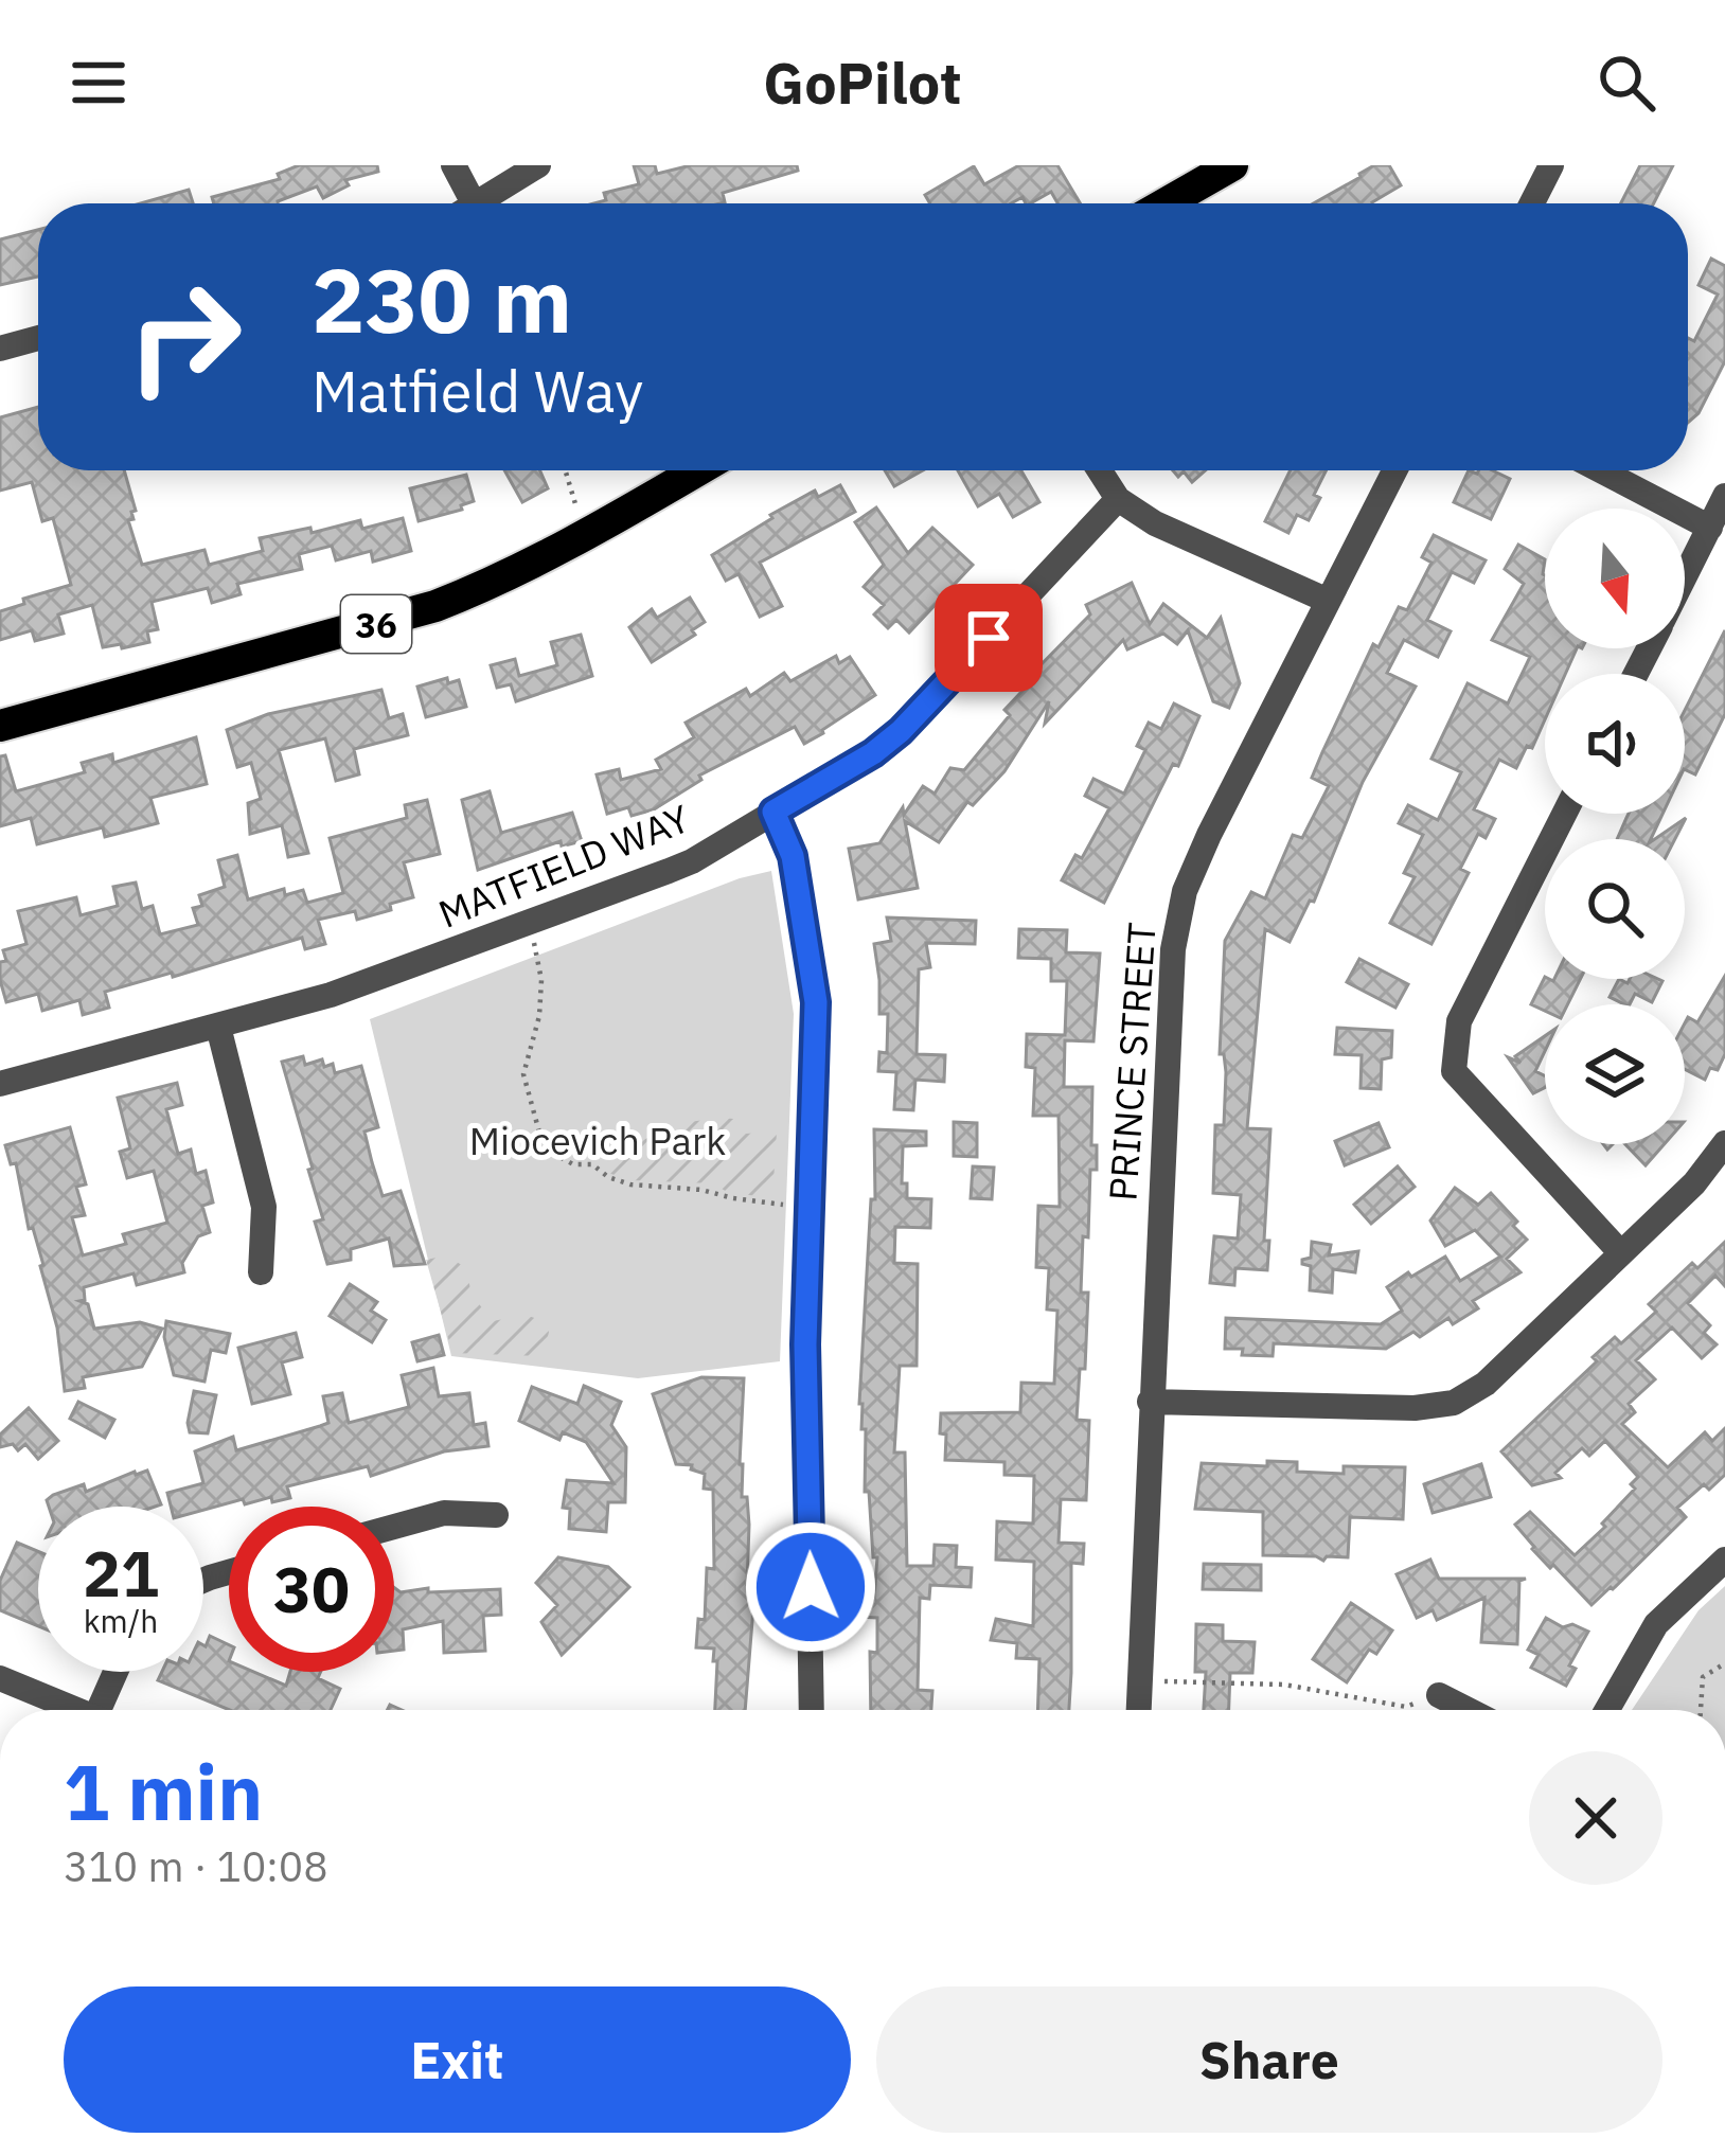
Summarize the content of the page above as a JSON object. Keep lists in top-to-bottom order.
{
  "streets": {
    "main road": ["36"],
    "street": ["MATFIELD WAY", "PRINCE STREET"]
  },
  "parks": ["Miocevich Park"],
  "north": "bottom",
  "page": {
    "header": "GoPilot",
    "turn": ["230 m", "Matfield Way"],
    "speed": "21 km/h",
    "limit": "30",
    "heading": ["1 min", "310 m · 10:08"],
    "buttons": ["Exit", "Share"]
  }
}
